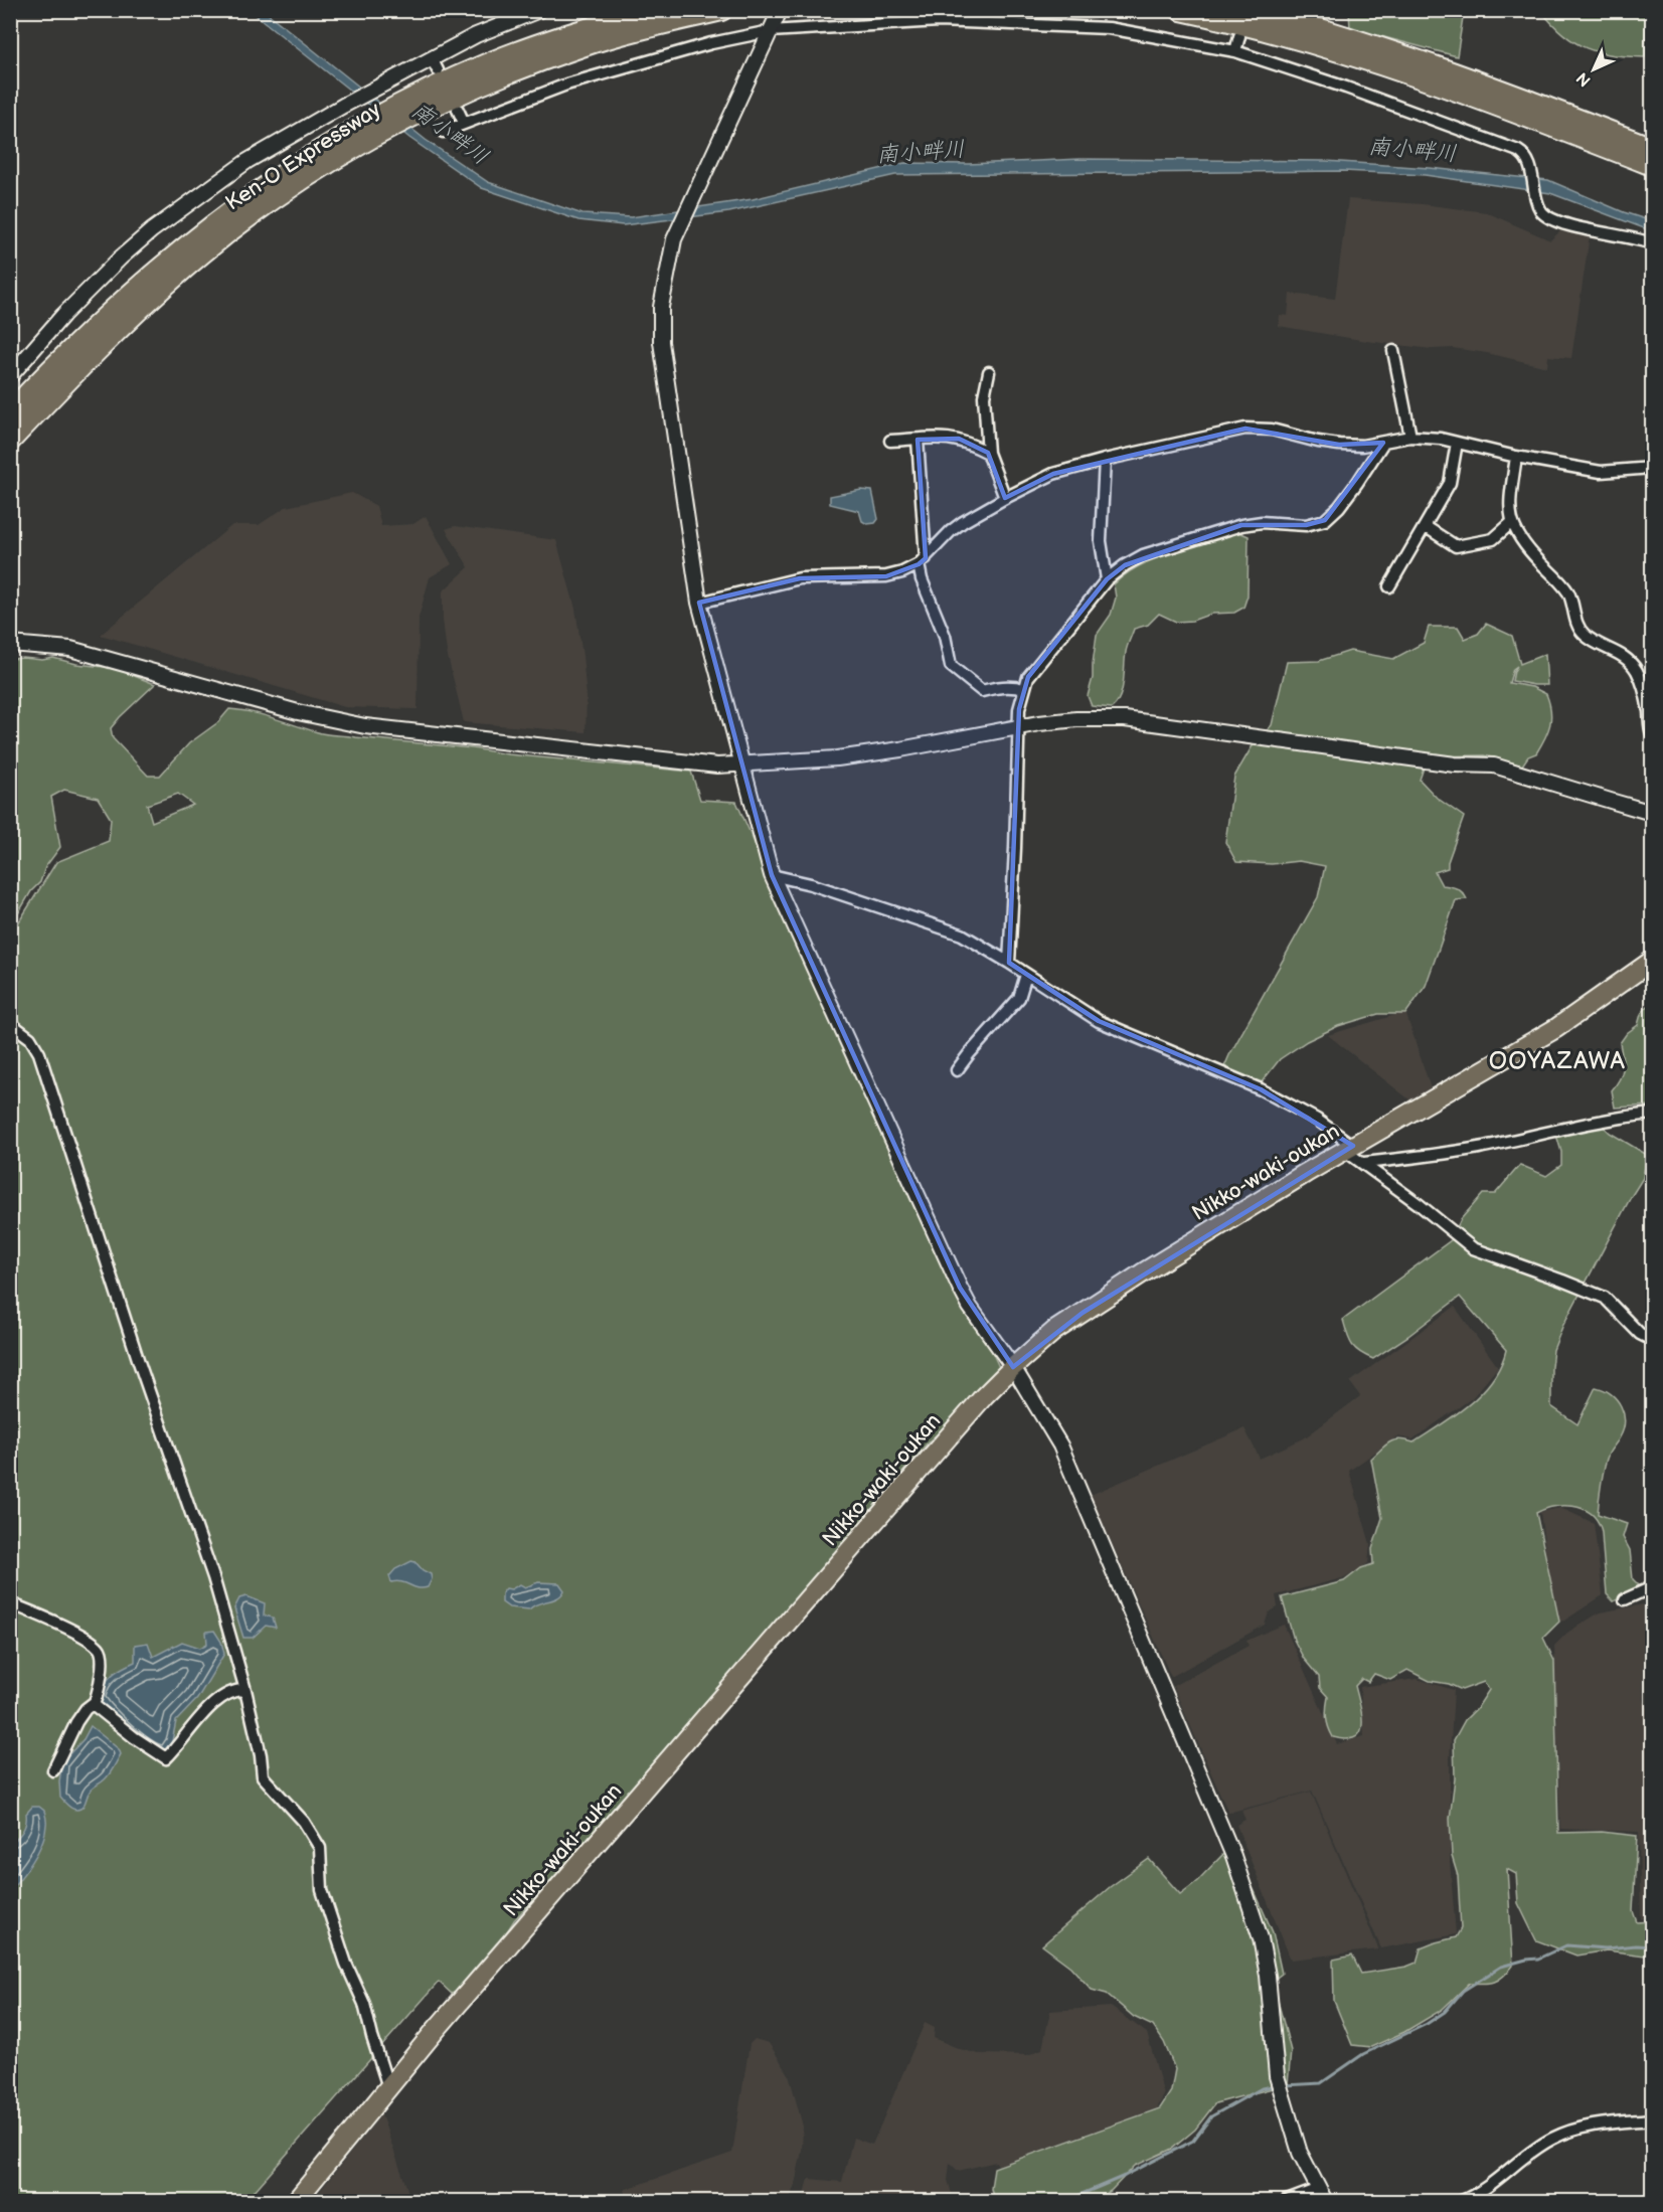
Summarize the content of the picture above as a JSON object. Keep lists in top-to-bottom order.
{
  "streets": {
    "highway": ["Ken-O Expressway", "Nikko-waki-oukan"]
  },
  "districts": ["OOYAZAWA"],
  "water": ["南小畔川"],
  "north": "bottom left"
}
